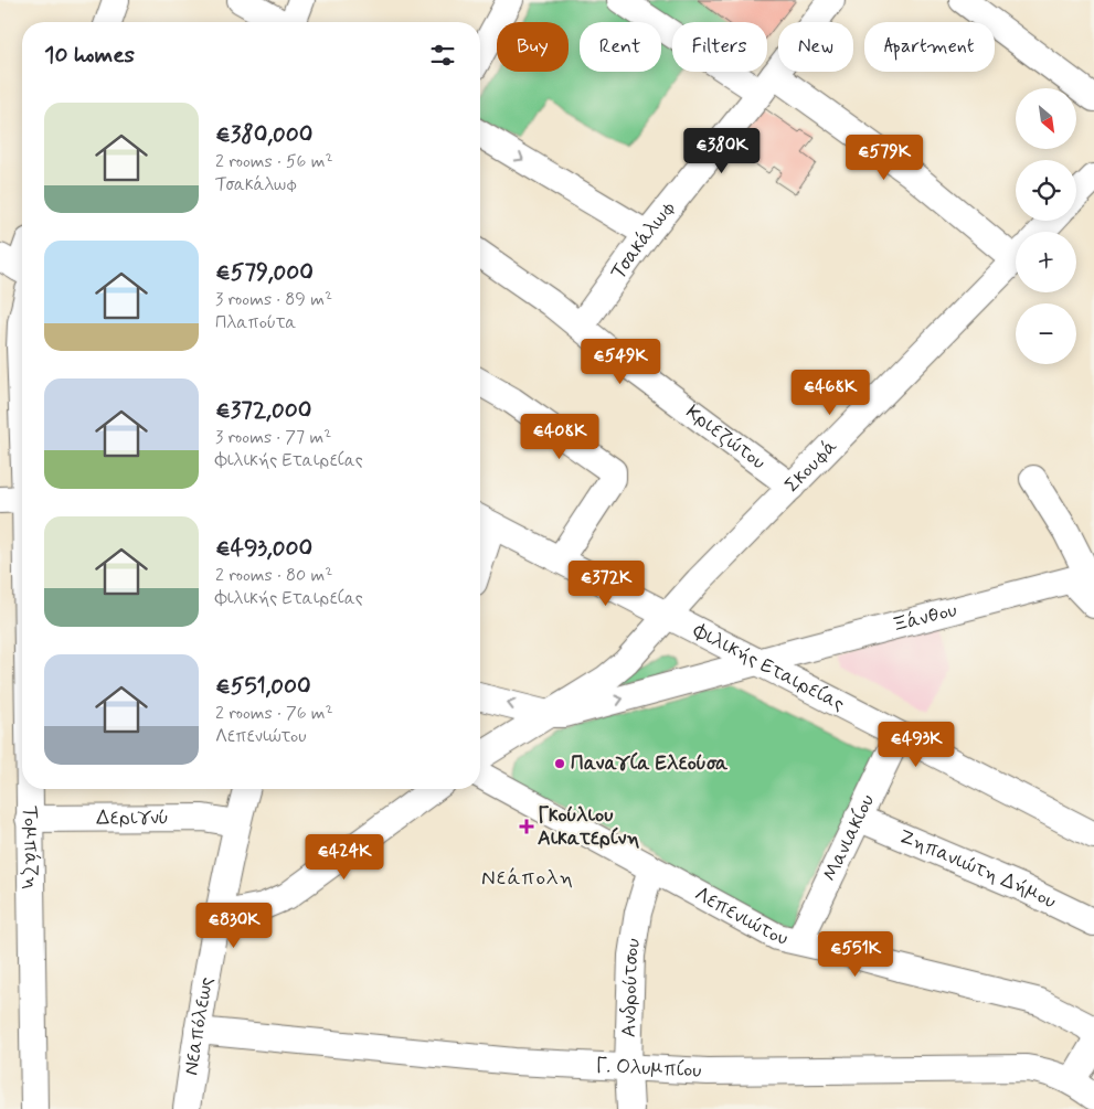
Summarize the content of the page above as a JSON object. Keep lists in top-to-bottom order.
{
  "streets": {
    "street": [
      "Τσακάλωφ",
      "Κριεζώτου",
      "Σκουφά",
      "Ξάνθου",
      "Φιλικής Εταιρείας",
      "Δεριγνύ",
      "Μανιακίου",
      "Τομπάζη",
      "Ζηπανιώτη Δήμου",
      "Λεπενιώτου",
      "Ανδρούτσου",
      "Νεαπόλεως",
      "Γ. Ολυμπίου"
    ]
  },
  "crossings": [
    ["Τσακάλωφ", "Κριεζώτου"],
    ["Κριεζώτου", "Σκουφά"],
    ["Σκουφά", "Φιλικής Εταιρείας"],
    ["Ξάνθου", "Φιλικής Εταιρείας"],
    ["Φιλικής Εταιρείας", "Μανιακίου"],
    ["Δεριγνύ", "Τομπάζη"],
    ["Δεριγνύ", "Νεαπόλεως"],
    ["Μανιακίου", "Ζηπανιώτη Δήμου"],
    ["Μανιακίου", "Λεπενιώτου"],
    ["Λεπενιώτου", "Ανδρούτσου"],
    ["Ανδρούτσου", "Γ. Ολυμπίου"],
    ["Νεαπόλεως", "Γ. Ολυμπίου"]
  ],
  "districts": ["Νεάπολη"],
  "places": {
    "other": ["Παναγία Ελεούσα"],
    "health": ["Γκούλιου Αικατερίνη"]
  },
  "north": "bottom right",
  "page": {
    "chip": [
      "Buy",
      "Rent",
      "Filters",
      "New",
      "Apartment"
    ],
    "heading": "10 homes",
    "map_buttons": ["+", "−"],
    "list": [
      {
        "name": "€380,000",
        "note": "2 rooms · 56 m² · Τσακάλωφ"
      },
      {
        "name": "€579,000",
        "note": "3 rooms · 89 m² · Πλαπούτα"
      },
      {
        "name": "€372,000",
        "note": "3 rooms · 77 m² · Φιλικής Εταιρείας"
      },
      {
        "name": "€493,000",
        "note": "2 rooms · 80 m² · Φιλικής Εταιρείας"
      },
      {
        "name": "€551,000",
        "note": "2 rooms · 76 m² · Λεπενιώτου"
      }
    ],
    "price": [
      "€380K",
      "€579K",
      "€549K",
      "€468K",
      "€408K",
      "€372K",
      "€493K",
      "€424K",
      "€830K",
      "€551K"
    ]
  }
}
